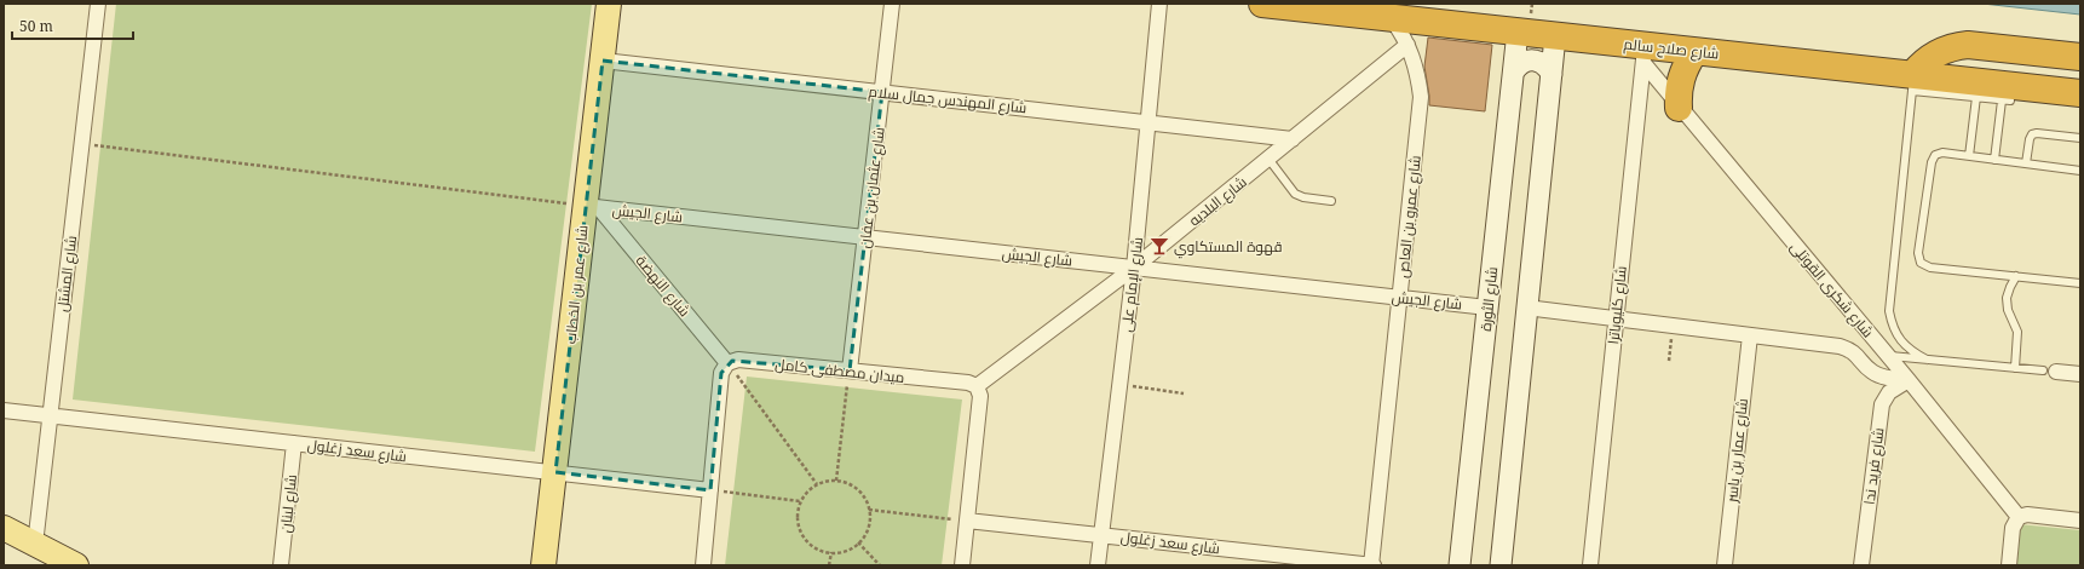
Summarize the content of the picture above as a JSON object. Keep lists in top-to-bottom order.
{
  "streets": {
    "highway": ["شارع صلاح سالم"],
    "main road": ["شارع عمر بن الخطاب"],
    "street": [
      "شارع المهندس جمال سلام",
      "شارع عثمان بن عفان",
      "شارع البلديه",
      "شارع الجيش",
      "شارع عمرو بن العاص",
      "شارع المشتل",
      "شارع الإمام على",
      "شارع النهضة",
      "شارع شكرى القوتلى",
      "شارع الثورة",
      "شارع كليوباترا",
      "ميدان مصطفى كامل",
      "شارع سعد زغلول",
      "شارع عمار بن ياسر",
      "شارع فريد ندا",
      "شارع لبنان"
    ]
  },
  "crossings": [
    ["شارع صلاح سالم", "شارع عمرو بن العاص"],
    ["شارع صلاح سالم", "شارع شكرى القوتلى"],
    ["شارع صلاح سالم", "شارع الثورة"],
    ["شارع صلاح سالم", "شارع كليوباترا"],
    ["شارع المهندس جمال سلام", "شارع عثمان بن عفان"],
    ["شارع المهندس جمال سلام", "شارع البلديه"],
    ["شارع المهندس جمال سلام", "شارع عمر بن الخطاب"],
    ["شارع المهندس جمال سلام", "شارع الإمام على"],
    ["شارع عثمان بن عفان", "شارع الجيش"],
    ["شارع عثمان بن عفان", "ميدان مصطفى كامل"],
    ["شارع البلديه", "شارع الجيش"],
    ["شارع البلديه", "شارع عمرو بن العاص"],
    ["شارع البلديه", "شارع الإمام على"],
    ["شارع البلديه", "ميدان مصطفى كامل"],
    ["شارع الجيش", "شارع عمرو بن العاص"],
    ["شارع الجيش", "شارع عمر بن الخطاب"],
    ["شارع الجيش", "شارع الإمام على"],
    ["شارع الجيش", "شارع النهضة"],
    ["شارع الجيش", "شارع الثورة"],
    ["شارع عمرو بن العاص", "شارع سعد زغلول"],
    ["شارع المشتل", "شارع سعد زغلول"],
    ["شارع عمر بن الخطاب", "شارع النهضة"],
    ["شارع عمر بن الخطاب", "شارع سعد زغلول"],
    ["شارع الإمام على", "شارع سعد زغلول"],
    ["شارع النهضة", "ميدان مصطفى كامل"],
    ["شارع شكرى القوتلى", "شارع كليوباترا"],
    ["شارع شكرى القوتلى", "شارع فريد ندا"],
    ["شارع سعد زغلول", "شارع لبنان"]
  ],
  "places": {
    "bar": ["قهوة المستكاوي"]
  },
  "scale_bar": "50 m"
}
